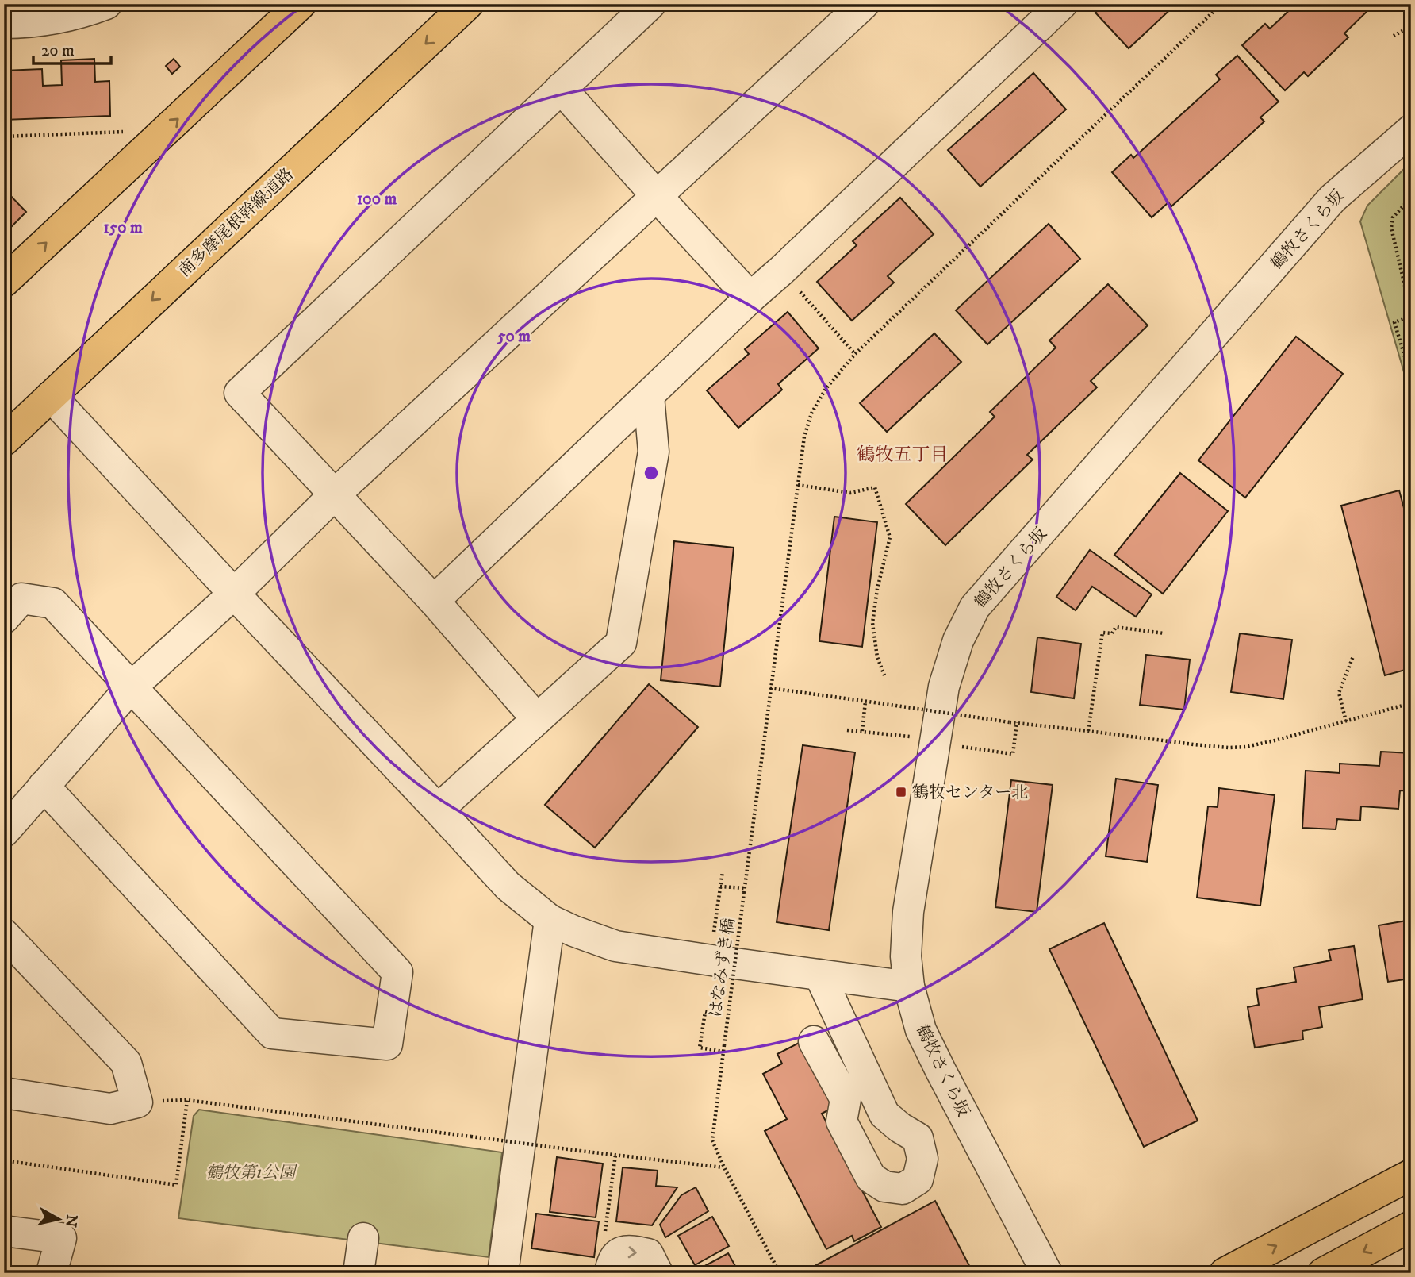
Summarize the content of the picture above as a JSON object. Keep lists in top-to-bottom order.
{
  "streets": {
    "main road": ["南多摩尾根幹線道路"],
    "street": ["鶴牧さくら坂"],
    "path": ["はなみずき橋"]
  },
  "districts": ["鶴牧五丁目"],
  "parks": ["鶴牧第1公園"],
  "places": {
    "transit": ["鶴牧センター北"]
  },
  "scale_bar": "20 m",
  "north": "right",
  "rings": ["100 m", "150 m", "50 m"]
}
